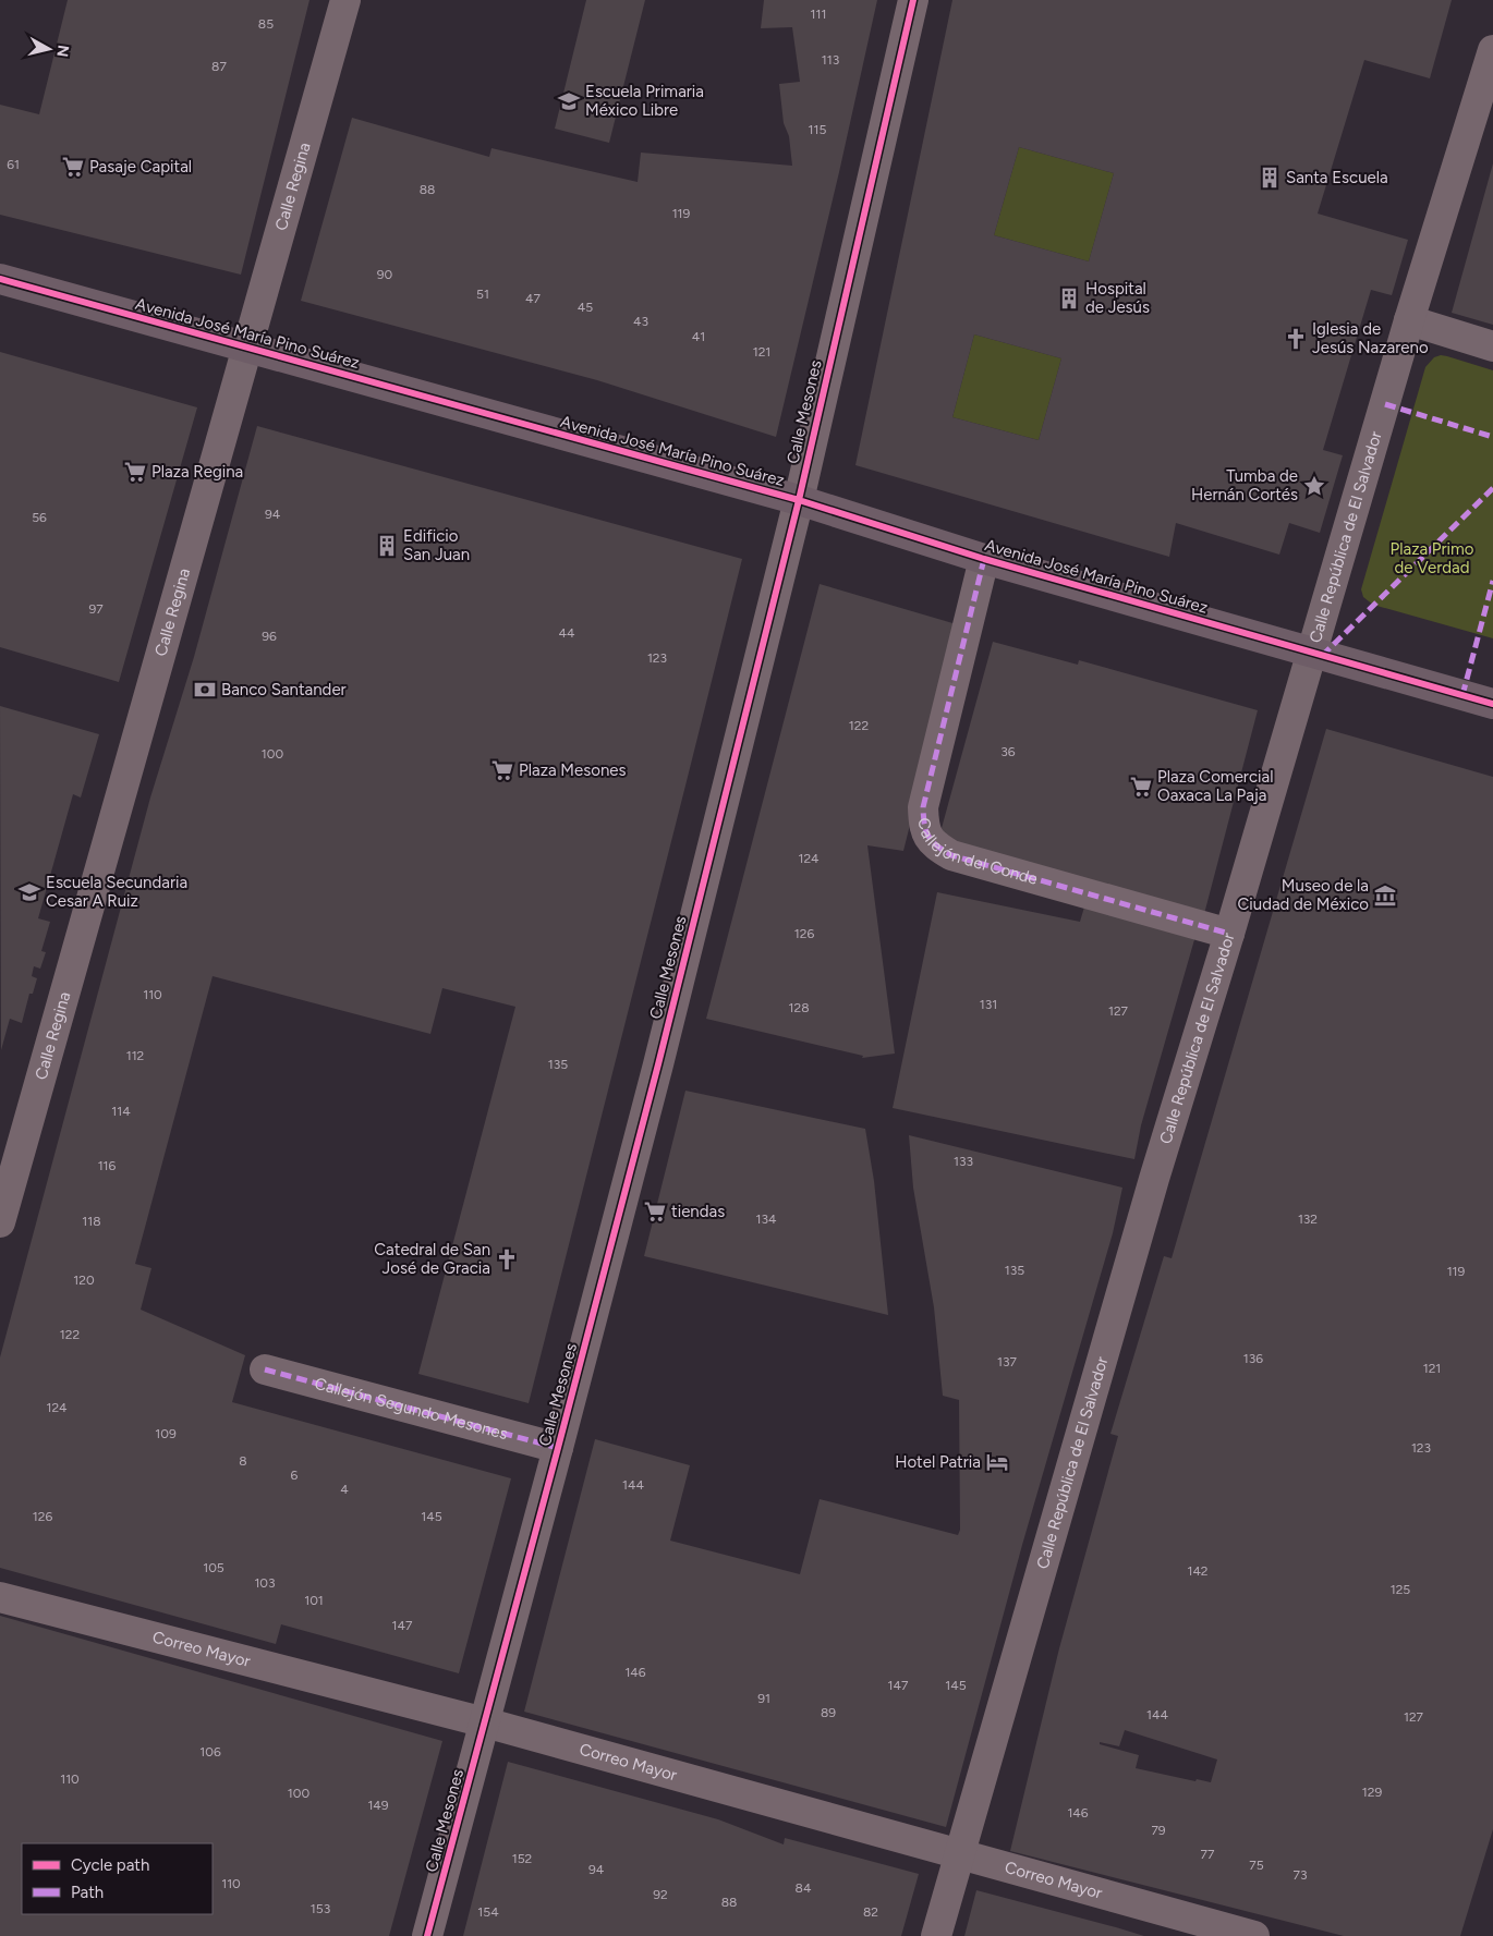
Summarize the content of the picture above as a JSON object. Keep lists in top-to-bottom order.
{
  "streets": {
    "main road": ["Avenida José María Pino Suárez"],
    "street": [
      "Calle Regina",
      "Calle Mesones",
      "Calle República de El Salvador",
      "Callejón del Conde",
      "Callejón Segundo Mesones",
      "Correo Mayor"
    ]
  },
  "crossings": [
    ["Calle Regina", "Avenida José María Pino Suárez"],
    ["Avenida José María Pino Suárez", "Calle Mesones"],
    ["Avenida José María Pino Suárez", "Calle República de El Salvador"],
    ["Avenida José María Pino Suárez", "Callejón del Conde"],
    ["Calle Mesones", "Callejón Segundo Mesones"],
    ["Calle Mesones", "Correo Mayor"],
    ["Calle República de El Salvador", "Callejón del Conde"],
    ["Calle República de El Salvador", "Correo Mayor"]
  ],
  "parks": ["Plaza Primo de Verdad"],
  "places": {
    "school or university": ["Escuela Primaria México Libre", "Escuela Secundaria Cesar A Ruiz"],
    "supermarket": [
      "Pasaje Capital",
      "Plaza Regina",
      "Plaza Mesones",
      "Plaza Comercial Oaxaca La Paja",
      "tiendas"
    ],
    "building": ["Santa Escuela", "Hospital de Jesús", "Edificio San Juan"],
    "church": ["Iglesia de Jesús Nazareno", "Catedral de San José de Gracia"],
    "place": ["Tumba de Hernán Cortés"],
    "bank": ["Banco Santander"],
    "museum": ["Museo de la Ciudad de México"],
    "hotel": ["Hotel Patria"]
  },
  "house_numbers": [
    "111",
    "85",
    "113",
    "87",
    "115",
    "61",
    "88",
    "119",
    "90",
    "51",
    "47",
    "45",
    "43",
    "41",
    "121",
    "94",
    "56",
    "97",
    "44",
    "96",
    "123",
    "122",
    "36",
    "100",
    "124",
    "126",
    "110",
    "131",
    "128",
    "127",
    "112",
    "135",
    "114",
    "133",
    "116",
    "134",
    "132",
    "118",
    "135",
    "119",
    "120",
    "122",
    "136",
    "137",
    "121",
    "124",
    "109",
    "123",
    "8",
    "6",
    "144",
    "4",
    "126",
    "145",
    "105",
    "142",
    "103",
    "125",
    "101",
    "147",
    "146",
    "147",
    "145",
    "91",
    "89",
    "144",
    "127",
    "106",
    "110",
    "129",
    "100",
    "149",
    "146",
    "79",
    "77",
    "152",
    "75",
    "94",
    "73",
    "110",
    "84",
    "92",
    "88",
    "153",
    "154",
    "82"
  ],
  "legend": ["Cycle path", "Path"],
  "north": "right"
}
